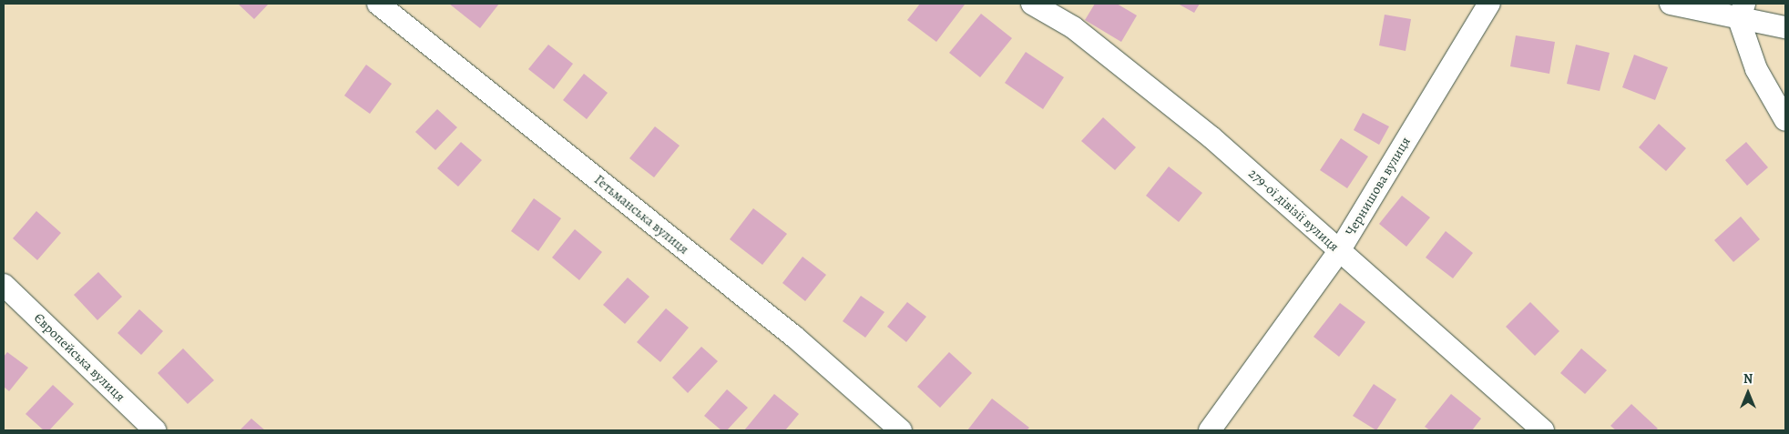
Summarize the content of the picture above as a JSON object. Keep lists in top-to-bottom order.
{
  "streets": {
    "street": [
      "Чернишова вулиця",
      "279-ої дівізії вулиця",
      "Гетьманська вулиця",
      "Європейська вулиця"
    ]
  },
  "crossings": [
    ["Чернишова вулиця", "279-ої дівізії вулиця"]
  ],
  "north": "top"
}
